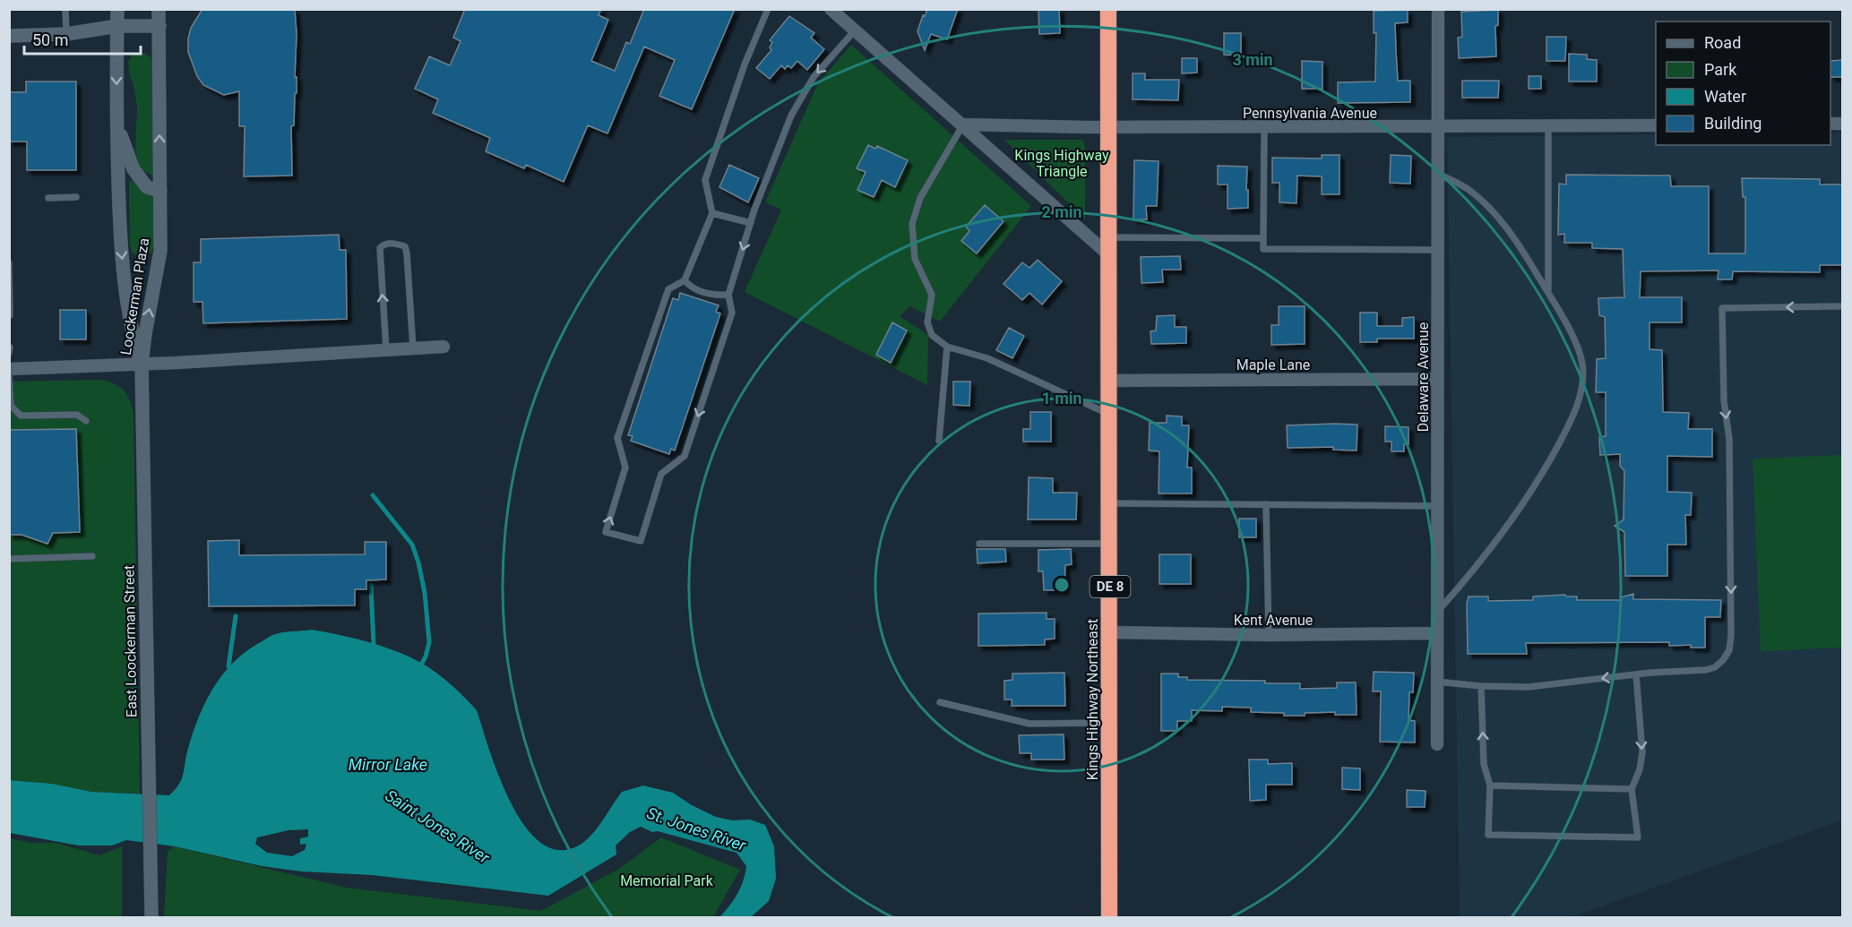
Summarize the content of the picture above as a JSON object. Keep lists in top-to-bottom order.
{
  "streets": {
    "highway": ["DE 8", "Kings Highway Northeast"],
    "street": [
      "Pennsylvania Avenue",
      "Loockerman Plaza",
      "Maple Lane",
      "Delaware Avenue",
      "Kent Avenue",
      "East Loockerman Street"
    ]
  },
  "crossings": [
    ["Pennsylvania Avenue", "Delaware Avenue"],
    ["Pennsylvania Avenue", "DE 8"],
    ["Loockerman Plaza", "East Loockerman Street"],
    ["Maple Lane", "Delaware Avenue"],
    ["Maple Lane", "Kings Highway Northeast"],
    ["Delaware Avenue", "Kent Avenue"],
    ["DE 8", "Kings Highway Northeast"],
    ["Kent Avenue", "Kings Highway Northeast"]
  ],
  "water": ["Mirror Lake", "Saint Jones River", "St. Jones River"],
  "parks": ["Kings Highway Triangle", "Memorial Park"],
  "legend": [
    "Road",
    "Park",
    "Water",
    "Building"
  ],
  "scale_bar": "50 m",
  "rings": ["3 min", "2 min", "1 min"]
}
